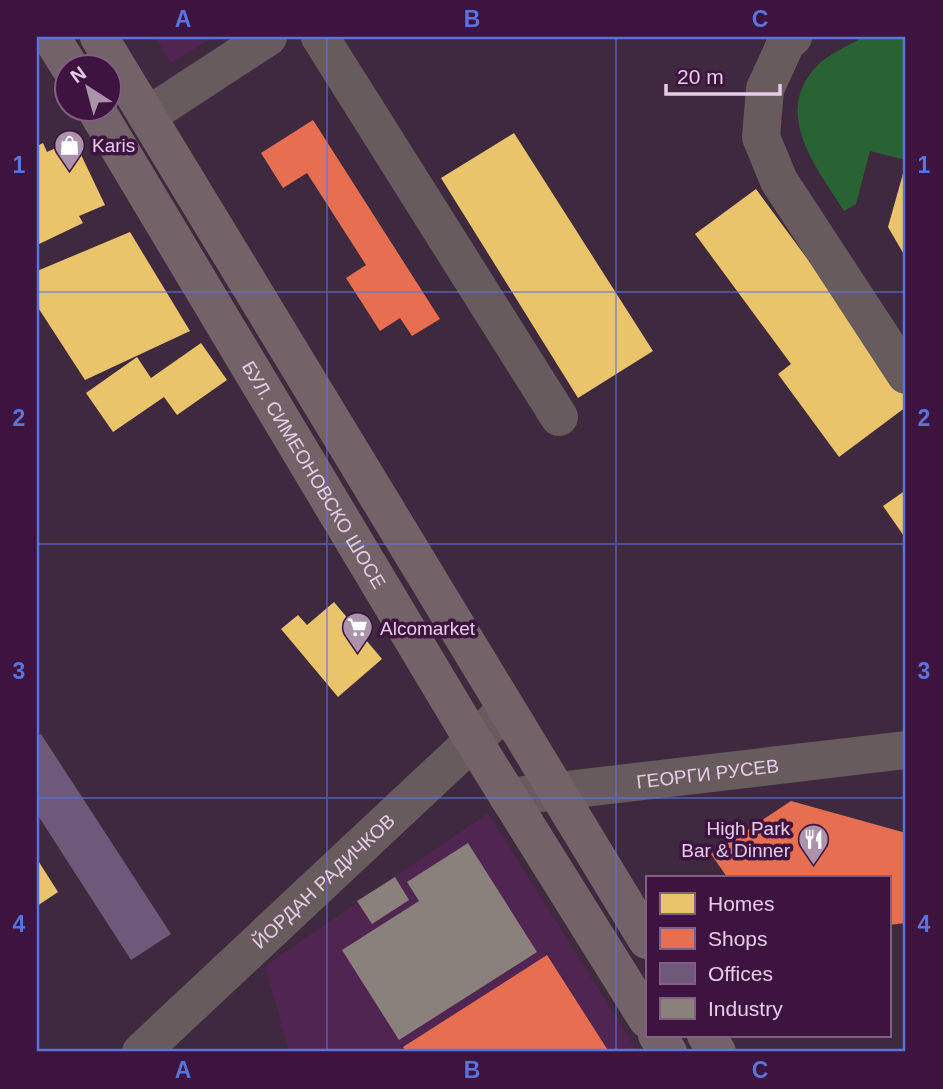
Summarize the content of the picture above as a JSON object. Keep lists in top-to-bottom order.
{
  "streets": {
    "main road": ["БУЛ. СИМЕОНОВСКО ШОСЕ"],
    "street": ["ГЕОРГИ РУСЕВ", "ЙОРДАН РАДИЧКОВ"]
  },
  "crossings": [
    ["БУЛ. СИМЕОНОВСКО ШОСЕ", "ГЕОРГИ РУСЕВ"],
    ["БУЛ. СИМЕОНОВСКО ШОСЕ", "ЙОРДАН РАДИЧКОВ"]
  ],
  "places": {
    "shop": ["Karis"],
    "supermarket": ["Alcomarket"],
    "restaurant": ["High Park Bar & Dinner"]
  },
  "legend": [
    "Homes",
    "Shops",
    "Offices",
    "Industry"
  ],
  "scale_bar": "20 m",
  "north": "top left",
  "grid": {
    "columns": ["A", "B", "C"],
    "rows": [
      "1",
      "2",
      "3",
      "4"
    ]
  }
}
